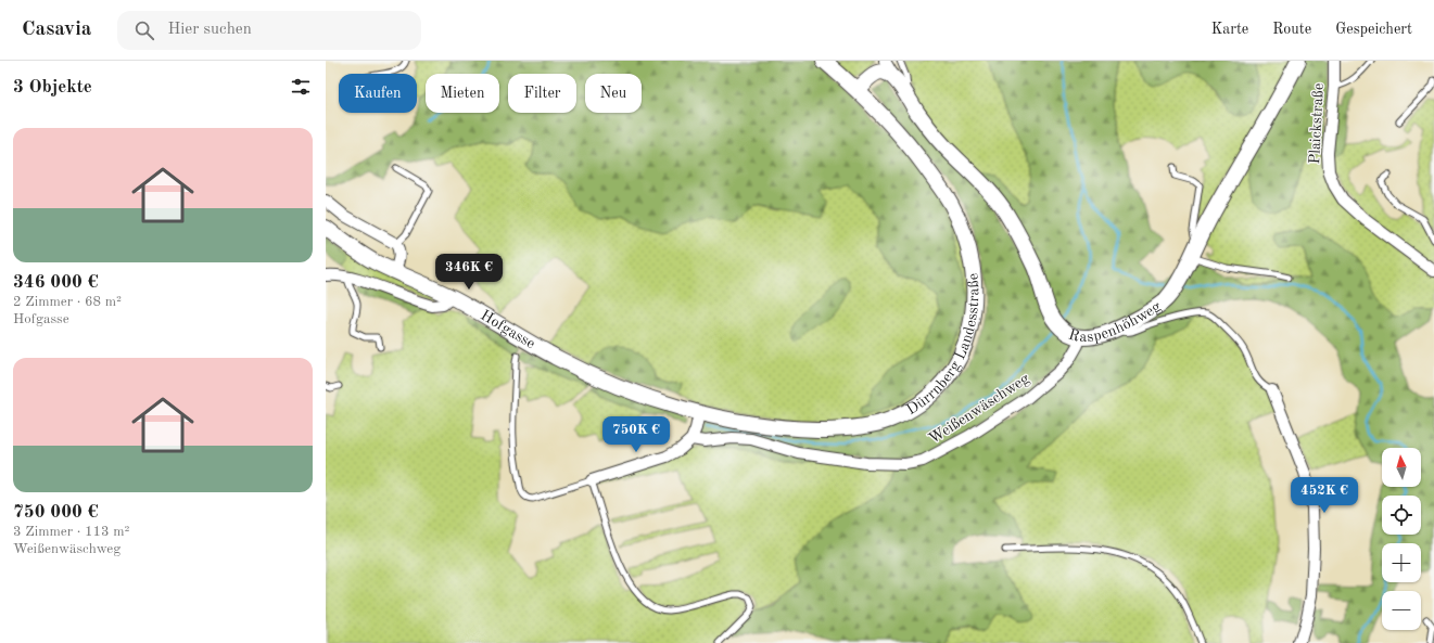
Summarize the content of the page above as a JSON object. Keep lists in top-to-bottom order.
{
  "streets": {
    "main road": ["Raspenhöhweg", "Hofgasse", "Dürrnberg Landesstraße"],
    "street": ["Plaickstraße", "Weißenwäschweg"]
  },
  "crossings": [
    ["Raspenhöhweg", "Dürrnberg Landesstraße"],
    ["Raspenhöhweg", "Weißenwäschweg"],
    ["Hofgasse", "Dürrnberg Landesstraße"]
  ],
  "north": "top",
  "page": {
    "header": "Casavia",
    "search": "Hier suchen",
    "nav": ["Karte", "Route", "Gespeichert"],
    "heading": "3 Objekte",
    "chip": [
      "Kaufen",
      "Mieten",
      "Filter",
      "Neu"
    ],
    "list": [
      {
        "name": "346 000 €",
        "note": "2 Zimmer · 68 m² · Hofgasse"
      },
      {
        "name": "750 000 €",
        "note": "3 Zimmer · 113 m² · Weißenwäschweg"
      }
    ],
    "price": ["346K €", "750K €", "452K €"],
    "map_buttons": ["+", "−"]
  }
}
